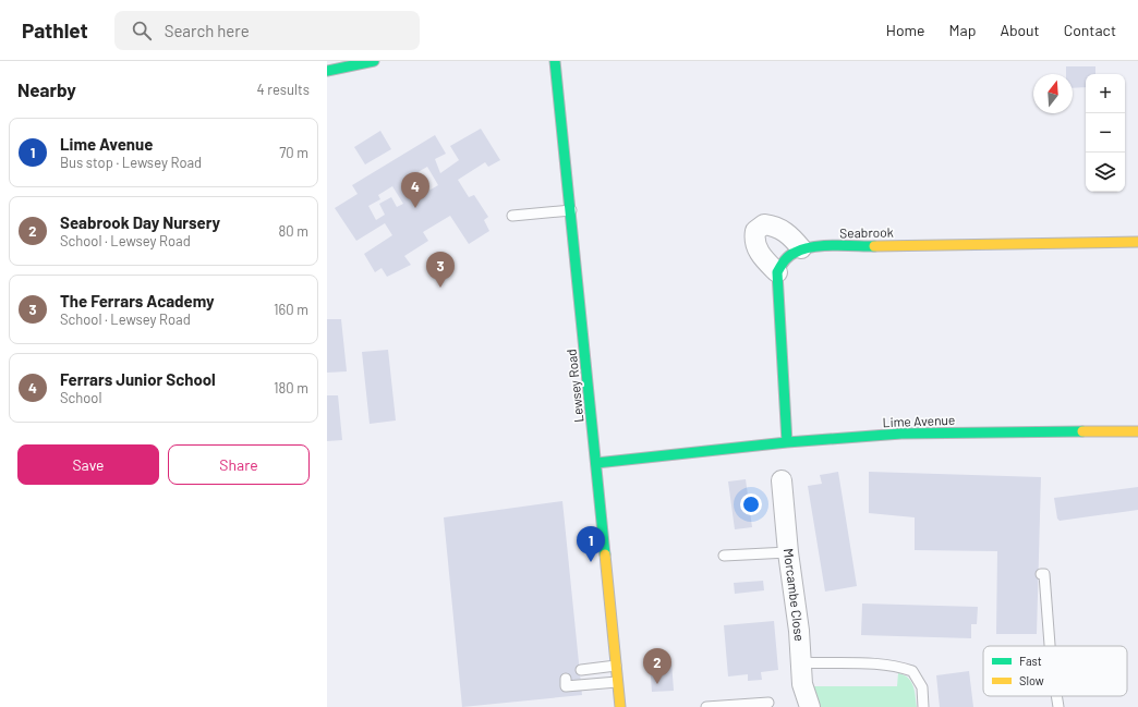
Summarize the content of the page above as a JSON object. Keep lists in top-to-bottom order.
{
  "streets": {
    "street": [
      "Seabrook",
      "Lewsey Road",
      "Lime Avenue",
      "Morcambe Close"
    ]
  },
  "crossings": [
    ["Lewsey Road", "Lime Avenue"]
  ],
  "legend": ["Fast", "Slow"],
  "north": "top",
  "page": {
    "header": "Pathlet",
    "search": "Search here",
    "nav": [
      "Home",
      "Map",
      "About",
      "Contact"
    ],
    "heading": ["Nearby", "4 results"],
    "map_buttons": ["+", "−"],
    "list": [
      {
        "mark": "1",
        "name": "Lime Avenue",
        "note": "Bus stop · Lewsey Road",
        "value": "70 m"
      },
      {
        "mark": "2",
        "name": "Seabrook Day Nursery",
        "note": "School · Lewsey Road",
        "value": "80 m"
      },
      {
        "mark": "3",
        "name": "The Ferrars Academy",
        "note": "School · Lewsey Road",
        "value": "160 m"
      },
      {
        "mark": "4",
        "name": "Ferrars Junior School",
        "note": "School",
        "value": "180 m"
      }
    ],
    "pins": [
      "4",
      "3",
      "1",
      "2"
    ],
    "buttons": ["Save", "Share"]
  }
}
